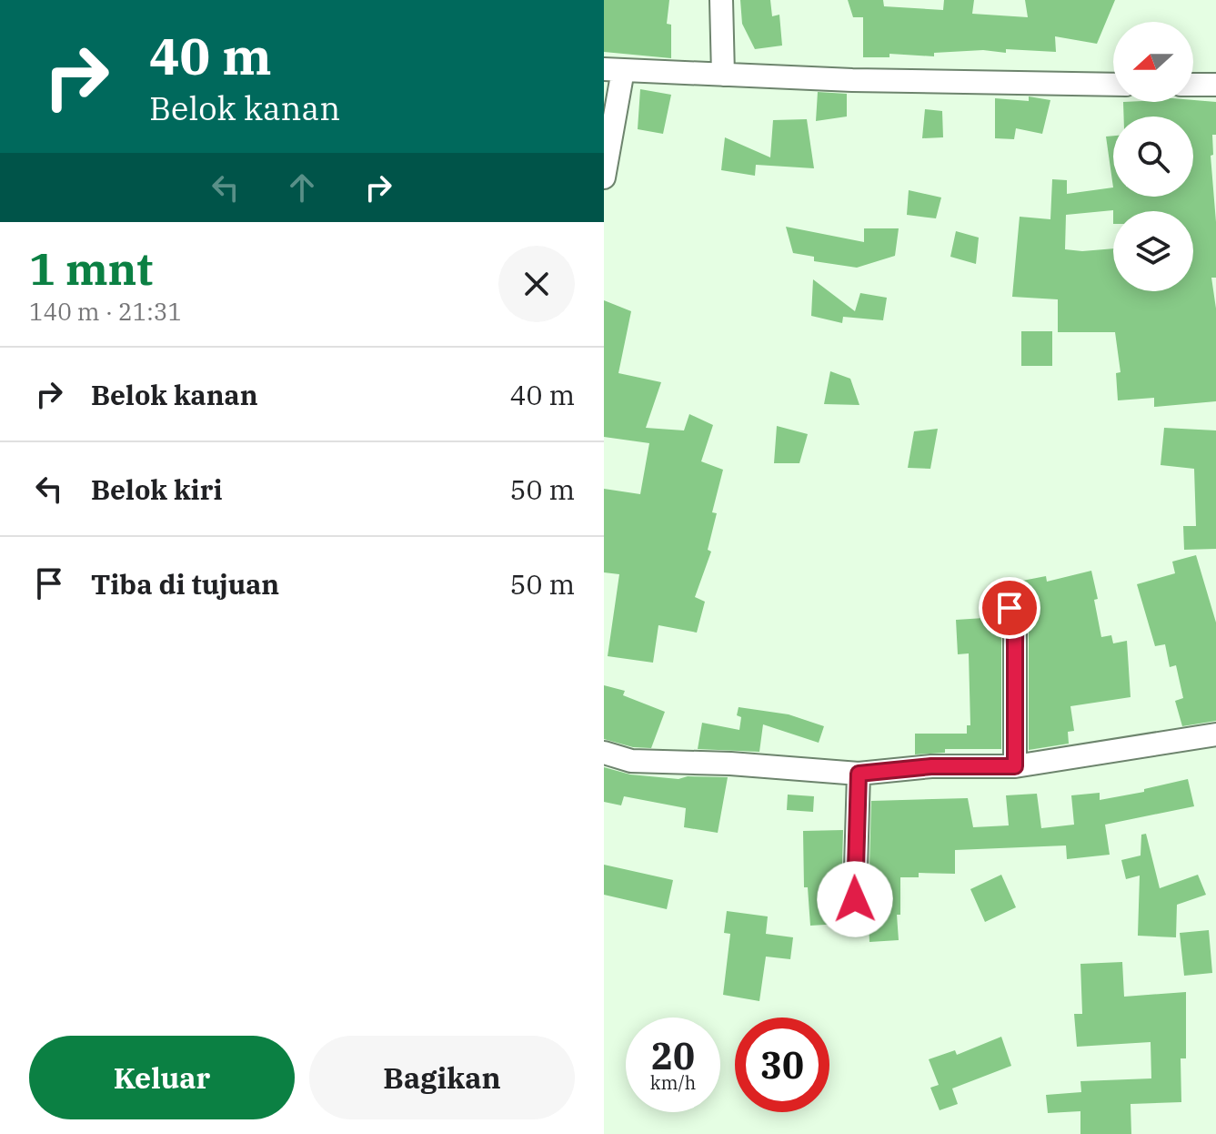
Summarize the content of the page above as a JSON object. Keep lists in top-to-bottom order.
{
  "north": "left",
  "page": {
    "turn": ["40 m", "Belok kanan"],
    "heading": ["1 mnt", "140 m · 21:31"],
    "list": [
      {
        "name": "Belok kanan",
        "value": "40 m"
      },
      {
        "name": "Belok kiri",
        "value": "50 m"
      },
      {
        "name": "Tiba di tujuan",
        "value": "50 m"
      }
    ],
    "speed": "20 km/h",
    "limit": "30",
    "buttons": ["Keluar", "Bagikan"]
  }
}
